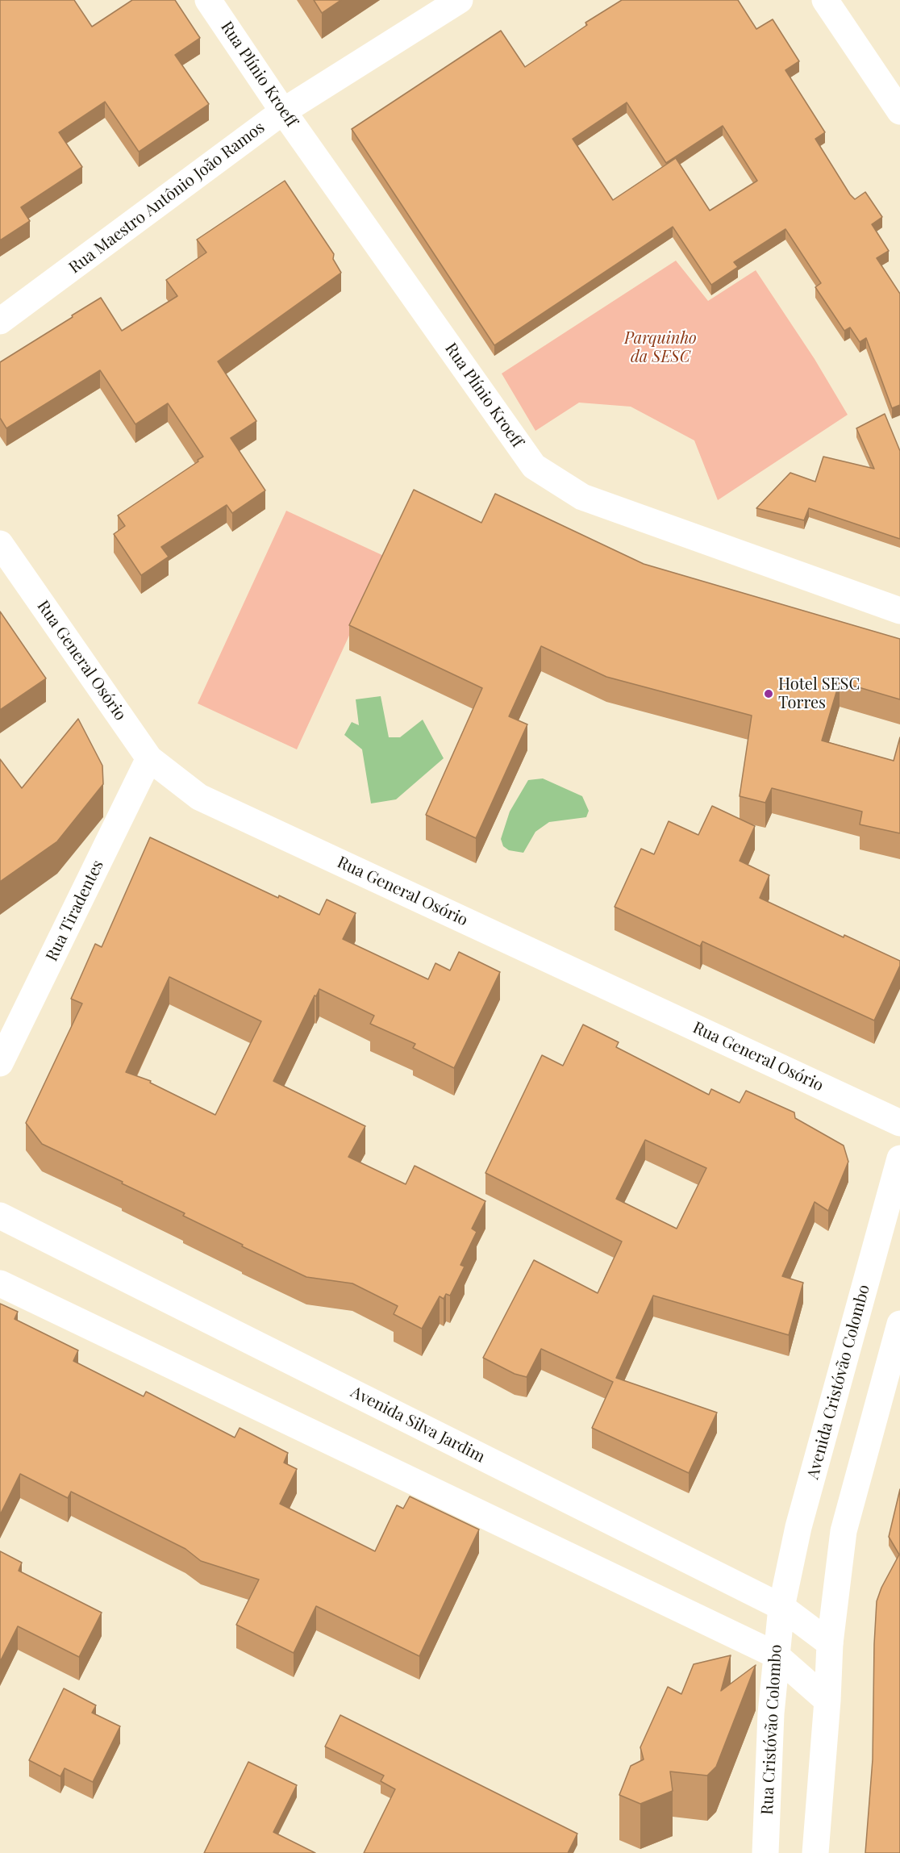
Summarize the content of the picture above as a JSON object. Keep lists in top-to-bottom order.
{
  "streets": {
    "street": [
      "Rua Plínio Kroeff",
      "Rua Maestro Antônio João Ramos",
      "Rua General Osório",
      "Rua Tiradentes",
      "Avenida Cristóvão Colombo",
      "Avenida Silva Jardim",
      "Rua Cristóvão Colombo"
    ]
  },
  "crossings": [
    ["Rua Plínio Kroeff", "Rua Maestro Antônio João Ramos"],
    ["Rua General Osório", "Rua Tiradentes"],
    ["Avenida Cristóvão Colombo", "Avenida Silva Jardim"],
    ["Avenida Cristóvão Colombo", "Rua Cristóvão Colombo"],
    ["Avenida Silva Jardim", "Rua Cristóvão Colombo"]
  ],
  "parks": ["Parquinho da SESC"],
  "places": ["Hotel SESC Torres"]
}
